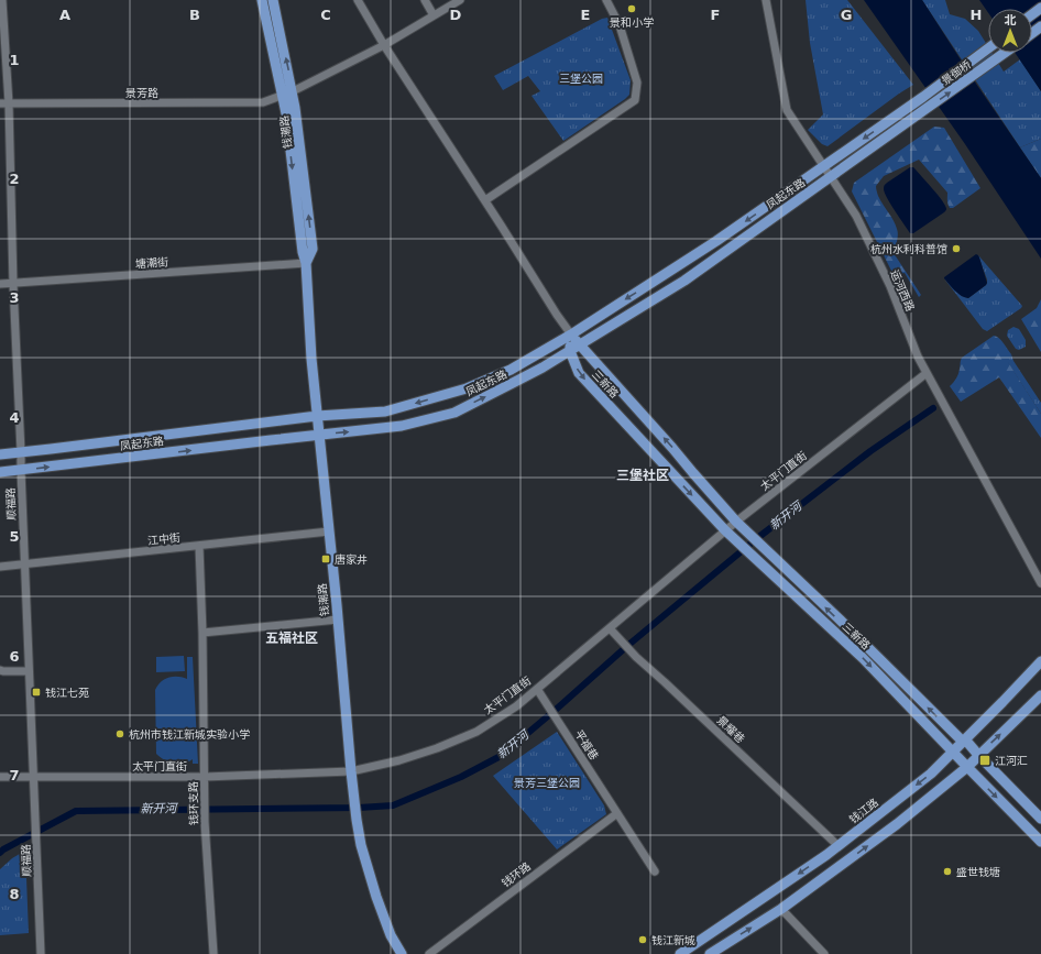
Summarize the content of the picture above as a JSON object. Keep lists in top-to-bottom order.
{
  "streets": {
    "main road": [
      "景御桥",
      "钱潮路",
      "凤起东路",
      "三新路",
      "钱江路"
    ],
    "street": [
      "景芳路",
      "塘潮街",
      "运河西路",
      "太平门直街",
      "顺福路",
      "江中街",
      "景耀巷",
      "平福巷",
      "钱环支路",
      "钱环路"
    ]
  },
  "crossings": [
    ["景御桥", "凤起东路"],
    ["景芳路", "钱潮路"],
    ["景芳路", "顺福路"],
    ["钱潮路", "凤起东路"],
    ["钱潮路", "塘潮街"],
    ["钱潮路", "太平门直街"],
    ["钱潮路", "江中街"],
    ["凤起东路", "运河西路"],
    ["凤起东路", "三新路"],
    ["凤起东路", "顺福路"],
    ["塘潮街", "顺福路"],
    ["运河西路", "太平门直街"],
    ["三新路", "太平门直街"],
    ["三新路", "钱江路"],
    ["太平门直街", "顺福路"],
    ["太平门直街", "景耀巷"],
    ["太平门直街", "平福巷"],
    ["太平门直街", "钱环支路"],
    ["顺福路", "江中街"],
    ["江中街", "钱环支路"],
    ["景耀巷", "钱江路"],
    ["平福巷", "钱环路"]
  ],
  "districts": ["三堡社区", "五福社区"],
  "water": ["新开河"],
  "parks": ["三堡公园", "景芳三堡公园"],
  "places": {
    "other": [
      "景和小学",
      "杭州水利科普馆",
      "杭州市钱江新城实验小学",
      "盛世钱塘",
      "钱江新城"
    ],
    "transit": ["唐家井", "钱江七苑", "江河汇"]
  },
  "north": "top",
  "grid": {
    "columns": [
      "A",
      "B",
      "C",
      "D",
      "E",
      "F",
      "G",
      "H"
    ],
    "rows": [
      "1",
      "2",
      "3",
      "4",
      "5",
      "6",
      "7",
      "8"
    ]
  }
}
